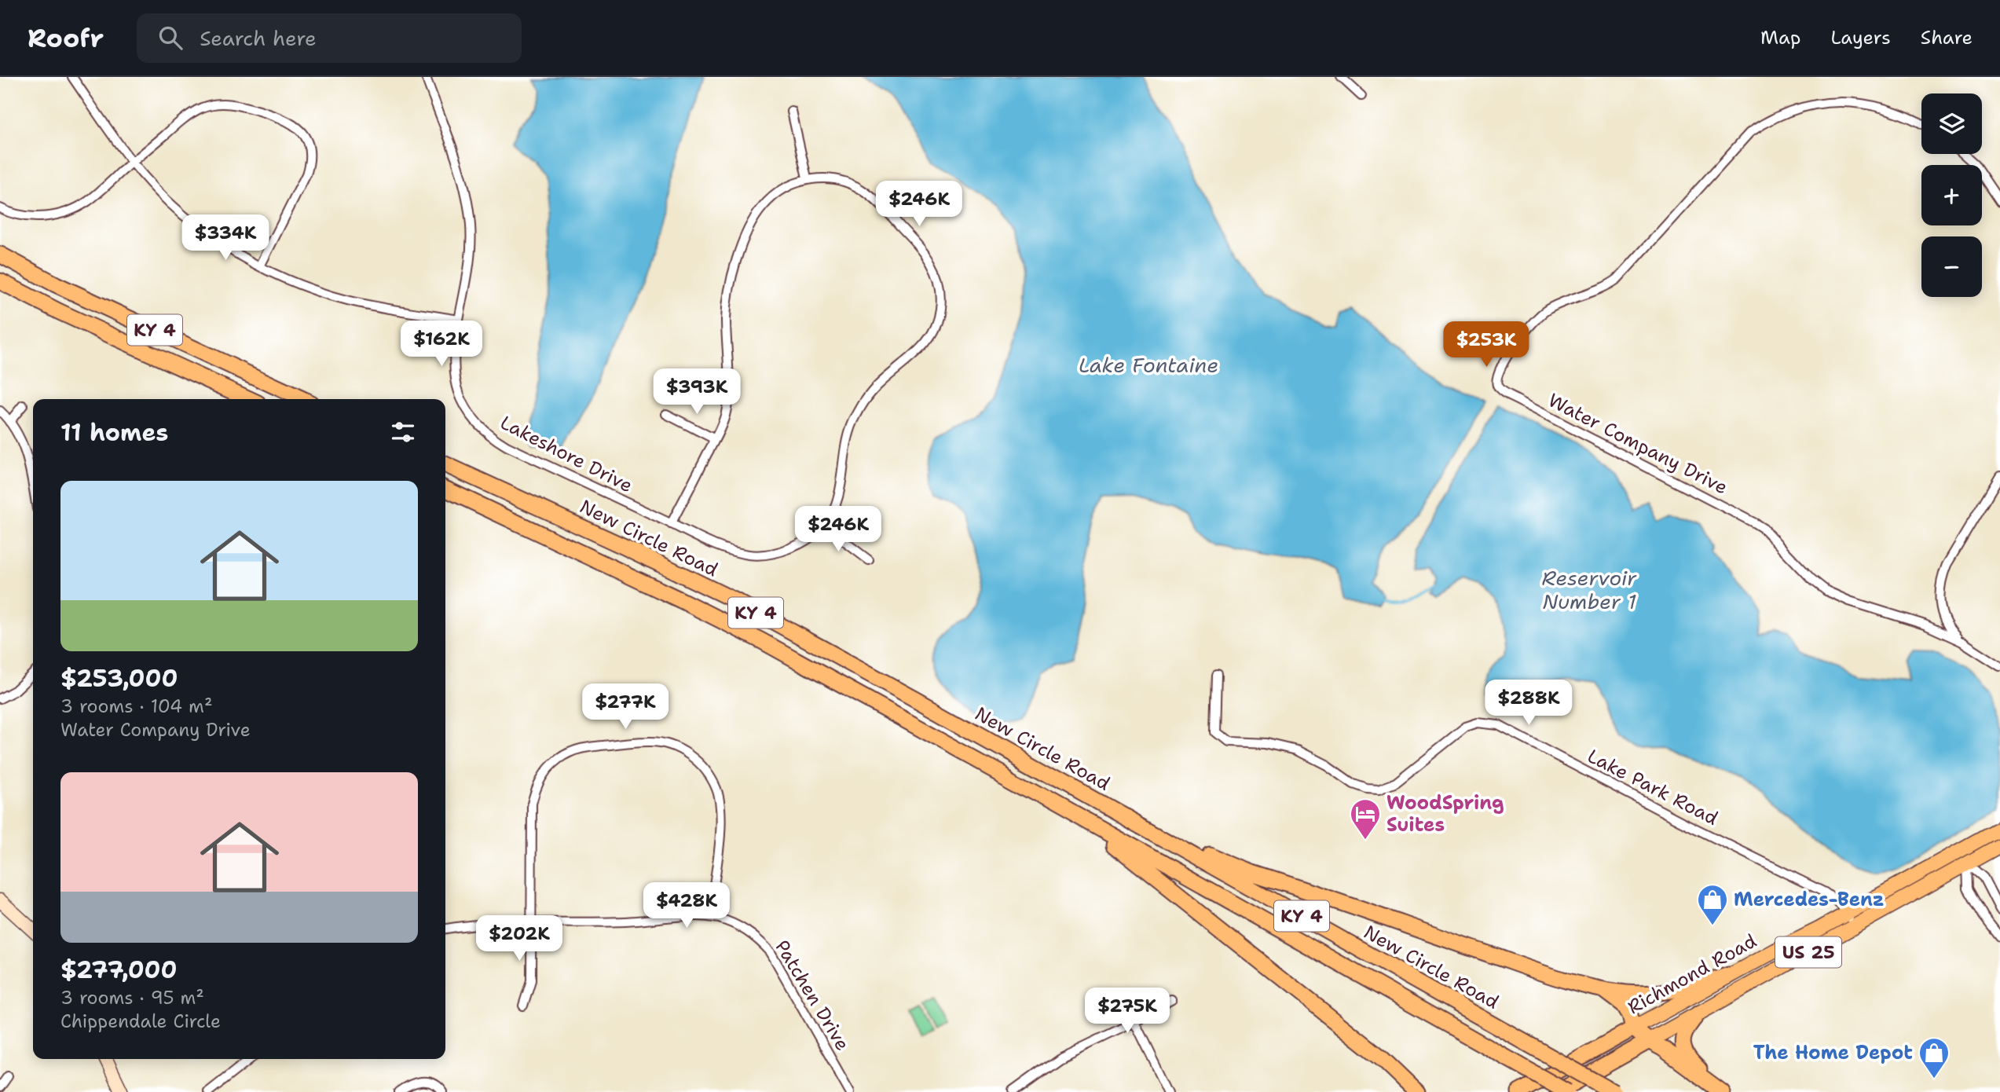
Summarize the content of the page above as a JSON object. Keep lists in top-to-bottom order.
{
  "streets": {
    "highway": [
      "KY 4",
      "New Circle Road",
      "US 25",
      "Richmond Road"
    ],
    "street": [
      "Water Company Drive",
      "Lakeshore Drive",
      "Lake Park Road",
      "Patchen Drive"
    ]
  },
  "crossings": [
    ["Lake Park Road", "Richmond Road"]
  ],
  "water": ["Lake Fontaine", "Reservoir Number 1"],
  "places": {
    "hotel": ["WoodSpring Suites"],
    "shop": ["Mercedes-Benz", "The Home Depot"]
  },
  "page": {
    "header": "Roofr",
    "search": "Search here",
    "nav": ["Map", "Layers", "Share"],
    "map_buttons": ["+", "−"],
    "price": [
      "$246K",
      "$334K",
      "$162K",
      "$253K",
      "$393K",
      "$246K",
      "$288K",
      "$277K",
      "$428K",
      "$202K",
      "$275K"
    ],
    "heading": "11 homes",
    "list": [
      {
        "name": "$253,000",
        "note": "3 rooms · 104 m² · Water Company Drive"
      },
      {
        "name": "$277,000",
        "note": "3 rooms · 95 m² · Chippendale Circle"
      }
    ]
  }
}
